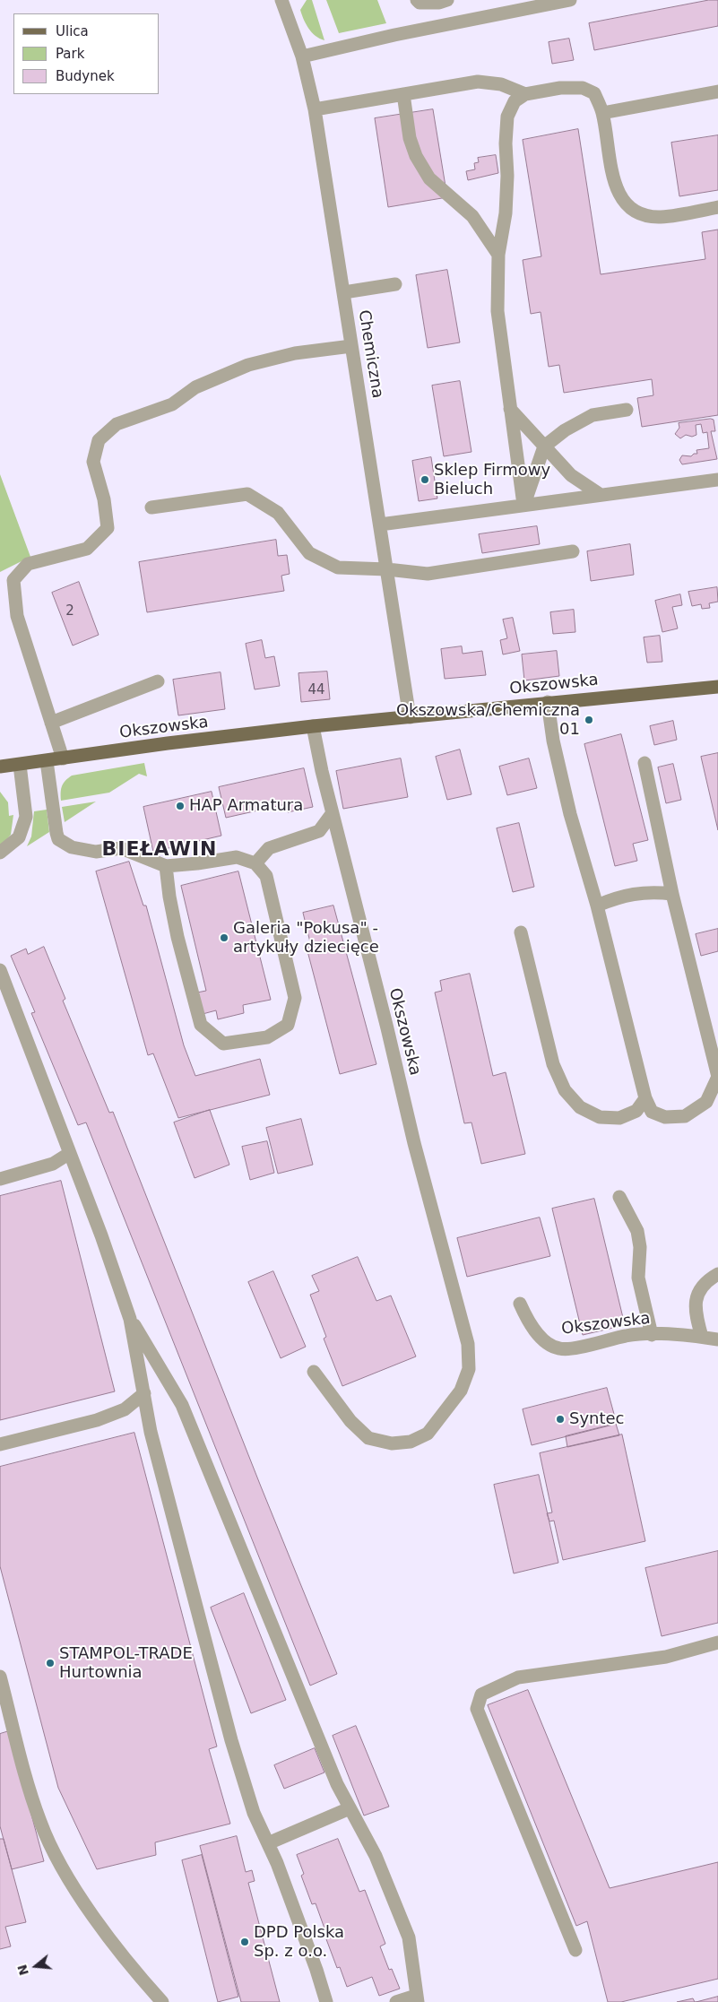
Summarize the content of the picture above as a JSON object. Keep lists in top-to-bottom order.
{
  "streets": {
    "main road": ["Okszowska"],
    "street": ["Chemiczna"]
  },
  "crossings": [
    ["Chemiczna", "Okszowska"]
  ],
  "districts": ["BIEŁAWIN"],
  "places": [
    "Sklep Firmowy Bieluch",
    "Okszowska/Chemiczna 01",
    "HAP Armatura",
    "Galeria \"Pokusa\" - artykuły dziecięce",
    "Syntec",
    "STAMPOL-TRADE Hurtownia",
    "DPD Polska Sp. z o.o."
  ],
  "house_numbers": ["2", "44"],
  "legend": ["Ulica", "Park", "Budynek"],
  "north": "left"
}
